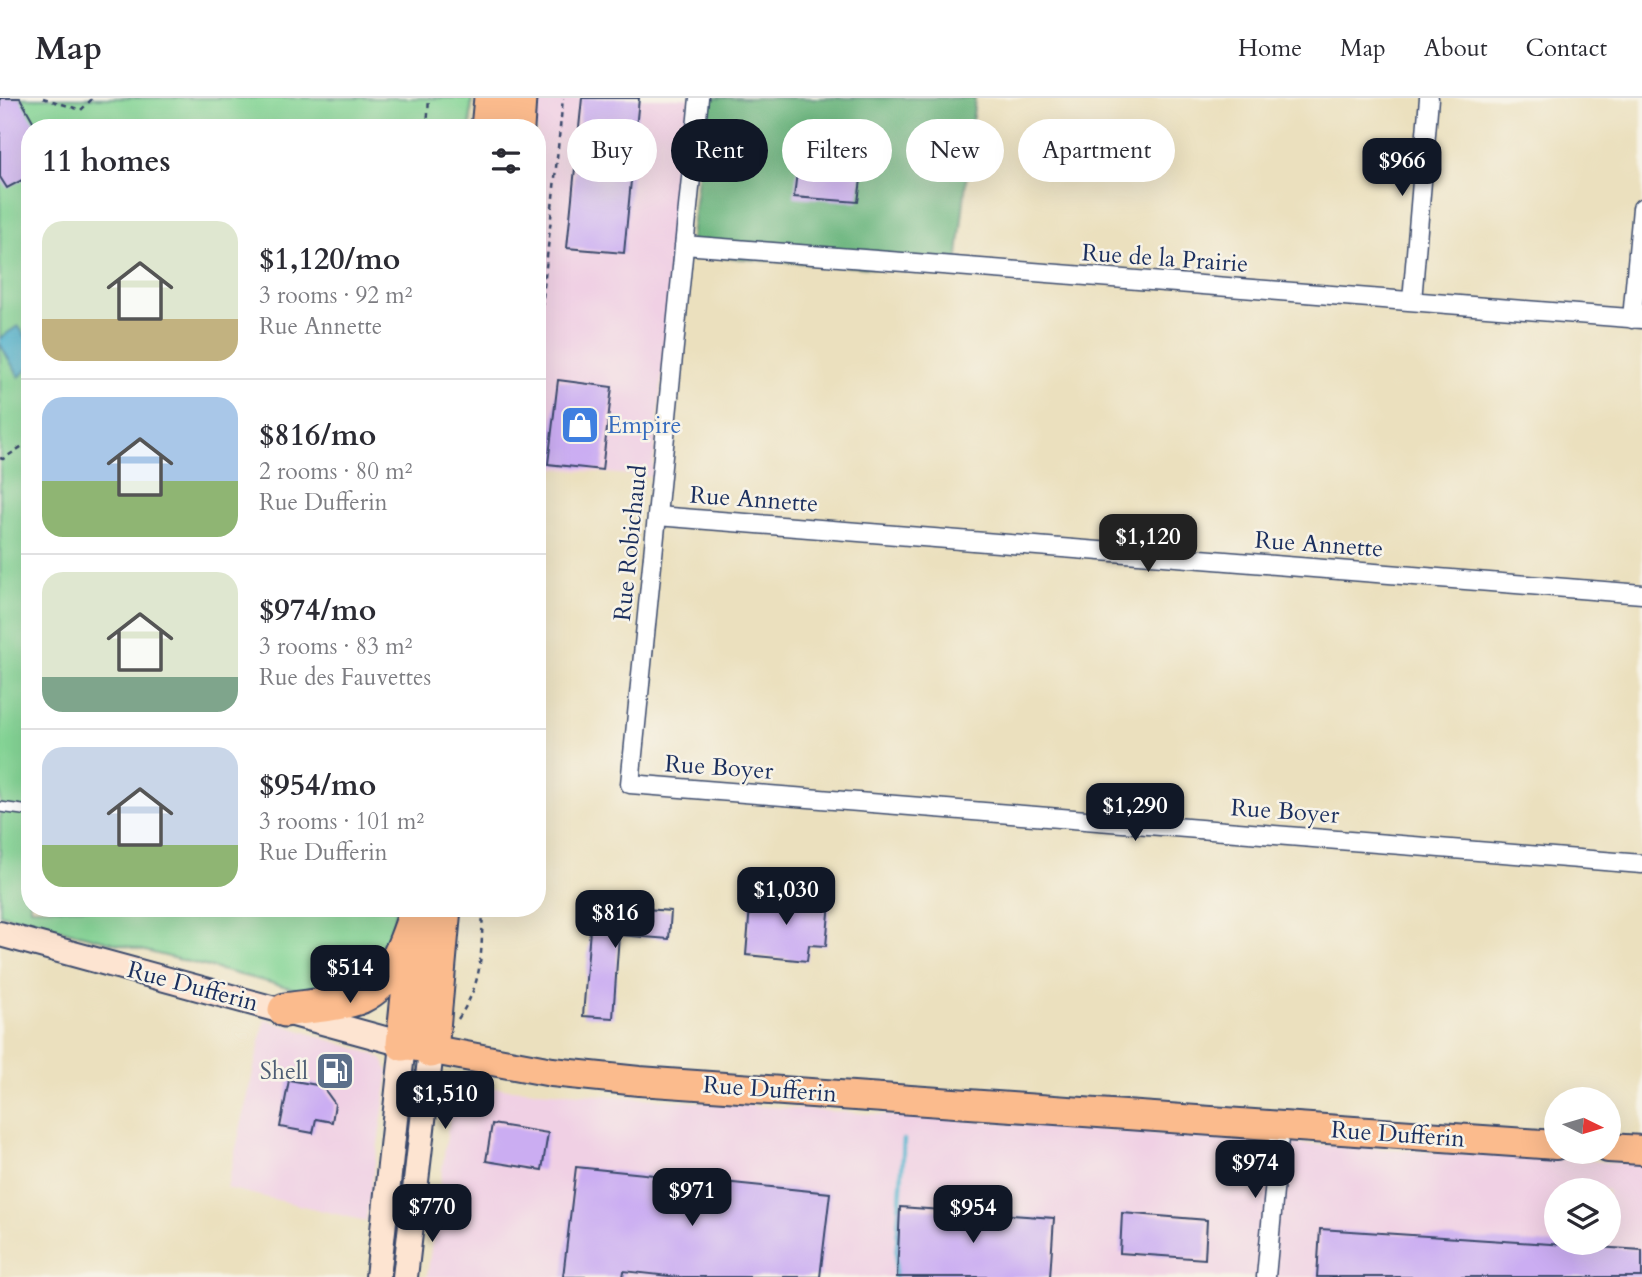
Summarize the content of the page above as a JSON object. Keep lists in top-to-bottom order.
{
  "streets": {
    "main road": ["Rue Dufferin"],
    "street": [
      "Rue de la Prairie",
      "Rue Annette",
      "Rue Robichaud",
      "Rue Boyer"
    ]
  },
  "crossings": [
    ["Rue de la Prairie", "Rue Robichaud"],
    ["Rue Annette", "Rue Robichaud"],
    ["Rue Robichaud", "Rue Boyer"]
  ],
  "places": {
    "shop": ["Empire"],
    "fuel station": ["Shell"]
  },
  "north": "right",
  "page": {
    "header": "Map",
    "nav": [
      "Home",
      "Map",
      "About",
      "Contact"
    ],
    "chip": [
      "Buy",
      "Rent",
      "Filters",
      "New",
      "Apartment"
    ],
    "heading": "11 homes",
    "price": [
      "$966",
      "$1,120",
      "$1,290",
      "$1,030",
      "$816",
      "$514",
      "$1,510",
      "$974",
      "$971",
      "$770",
      "$954"
    ],
    "list": [
      {
        "name": "$1,120/mo",
        "note": "3 rooms · 92 m² · Rue Annette"
      },
      {
        "name": "$816/mo",
        "note": "2 rooms · 80 m² · Rue Dufferin"
      },
      {
        "name": "$974/mo",
        "note": "3 rooms · 83 m² · Rue des Fauvettes"
      },
      {
        "name": "$954/mo",
        "note": "3 rooms · 101 m² · Rue Dufferin"
      }
    ]
  }
}
